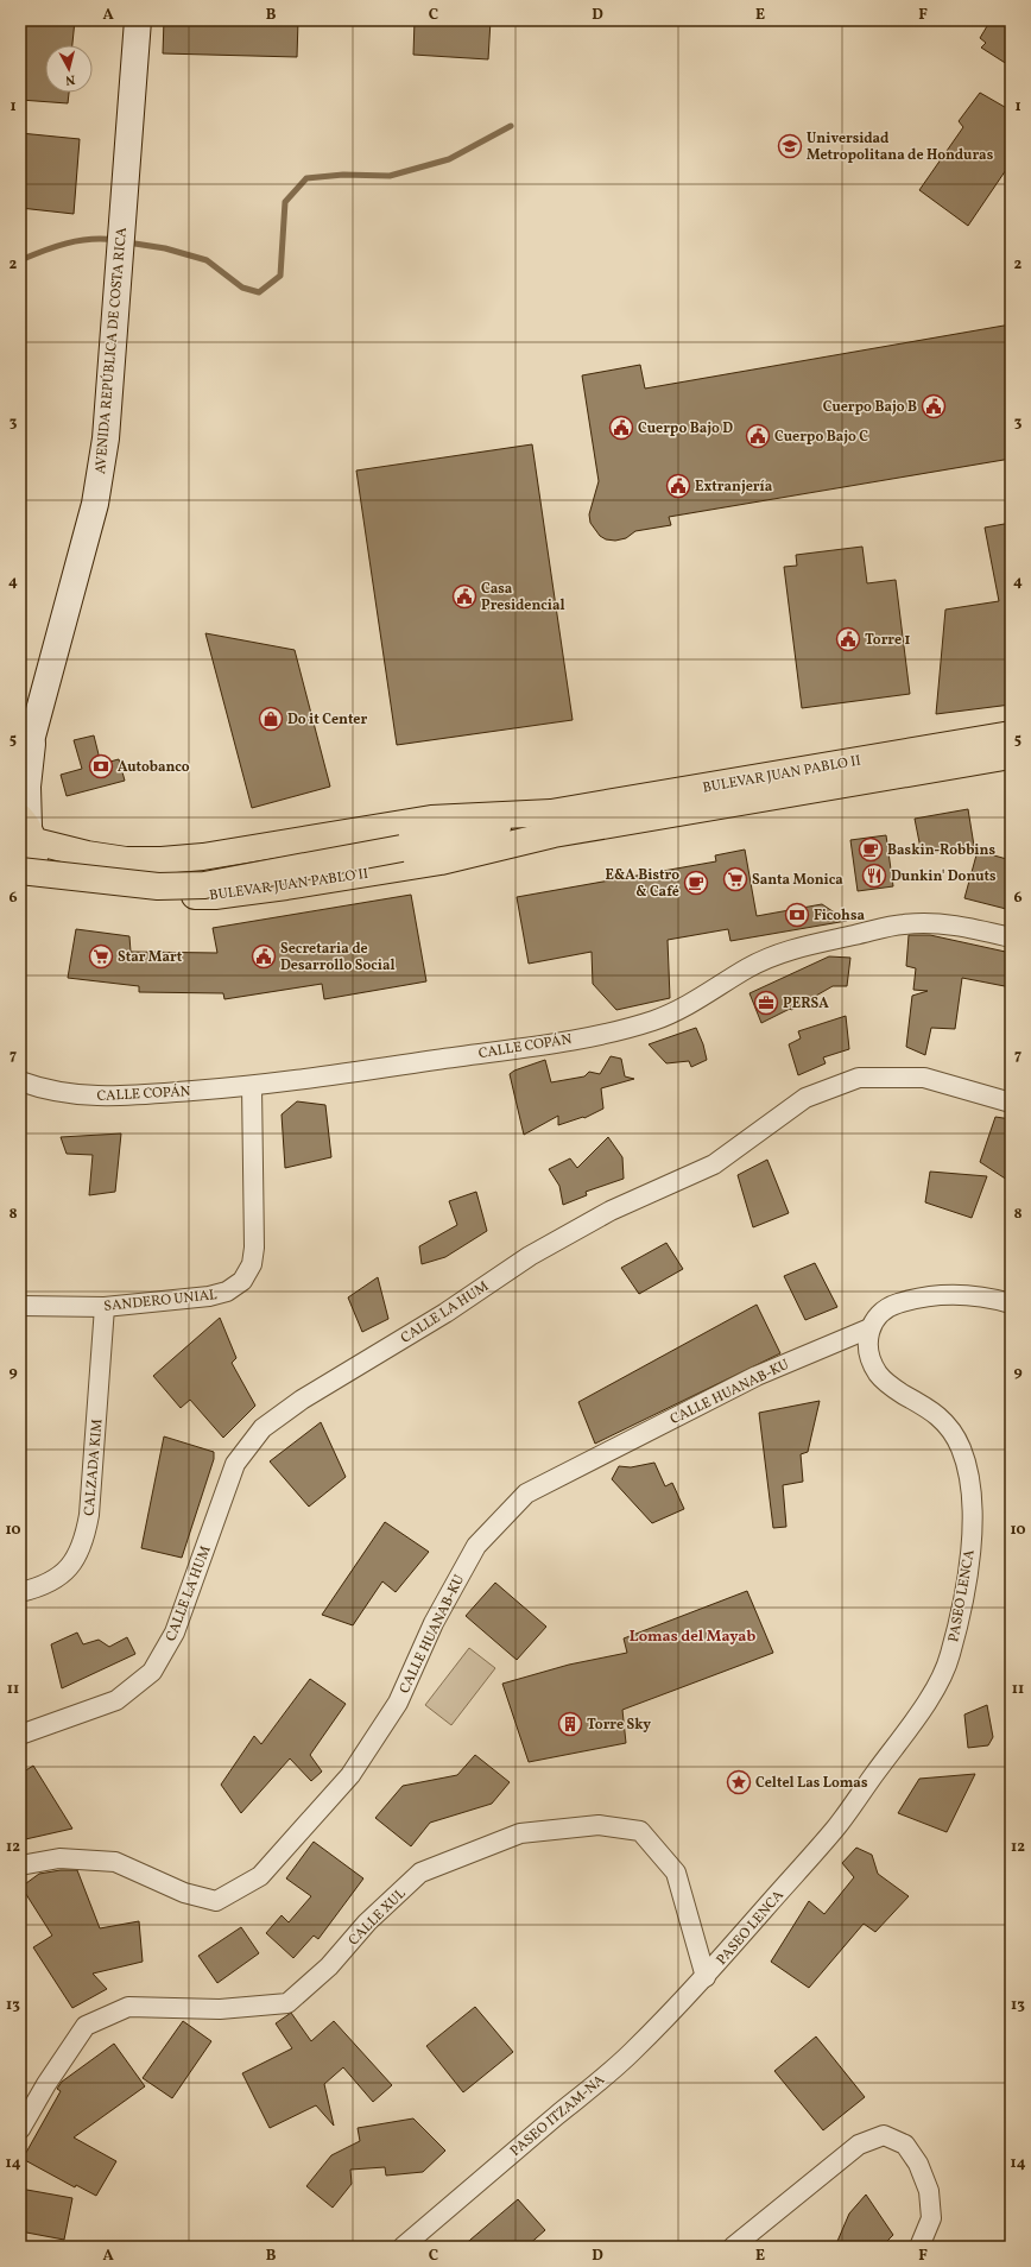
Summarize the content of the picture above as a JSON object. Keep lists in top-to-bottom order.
{
  "streets": {
    "main road": ["BULEVAR JUAN PABLO II"],
    "street": [
      "AVENIDA REPÚBLICA DE COSTA RICA",
      "CALLE COPÁN",
      "SANDERO UNIAL",
      "CALLE LA HUM",
      "CALLE HUANAB-KU",
      "CALZADA KIM",
      "PASEO LENCA",
      "CALLE XUL",
      "PASEO ITZAM-NA"
    ]
  },
  "crossings": [
    ["AVENIDA REPÚBLICA DE COSTA RICA", "BULEVAR JUAN PABLO II"],
    ["CALLE COPÁN", "SANDERO UNIAL"],
    ["SANDERO UNIAL", "CALZADA KIM"],
    ["CALLE HUANAB-KU", "PASEO LENCA"],
    ["PASEO LENCA", "CALLE XUL"],
    ["PASEO LENCA", "PASEO ITZAM-NA"],
    ["CALLE XUL", "PASEO ITZAM-NA"]
  ],
  "districts": ["Lomas del Mayab"],
  "places": {
    "school or university": ["Universidad Metropolitana de Honduras"],
    "public building": [
      "Cuerpo Bajo B",
      "Cuerpo Bajo D",
      "Cuerpo Bajo C",
      "Extranjería",
      "Casa Presidencial",
      "Torre 1",
      "Secretaria de Desarrollo Social"
    ],
    "shop": ["Do it Center"],
    "bank": ["Autobanco", "Ficohsa"],
    "cafe": ["Baskin-Robbins", "E&A Bistro & Café"],
    "restaurant": ["Dunkin' Donuts"],
    "supermarket": ["Santa Monica", "Star Mart"],
    "office": ["PERSA"],
    "building": ["Torre Sky"],
    "place": ["Celtel Las Lomas"]
  },
  "north": "bottom",
  "grid": {
    "columns": [
      "A",
      "B",
      "C",
      "D",
      "E",
      "F"
    ],
    "rows": [
      "1",
      "2",
      "3",
      "4",
      "5",
      "6",
      "7",
      "8",
      "9",
      "10",
      "11",
      "12",
      "13",
      "14"
    ]
  }
}
